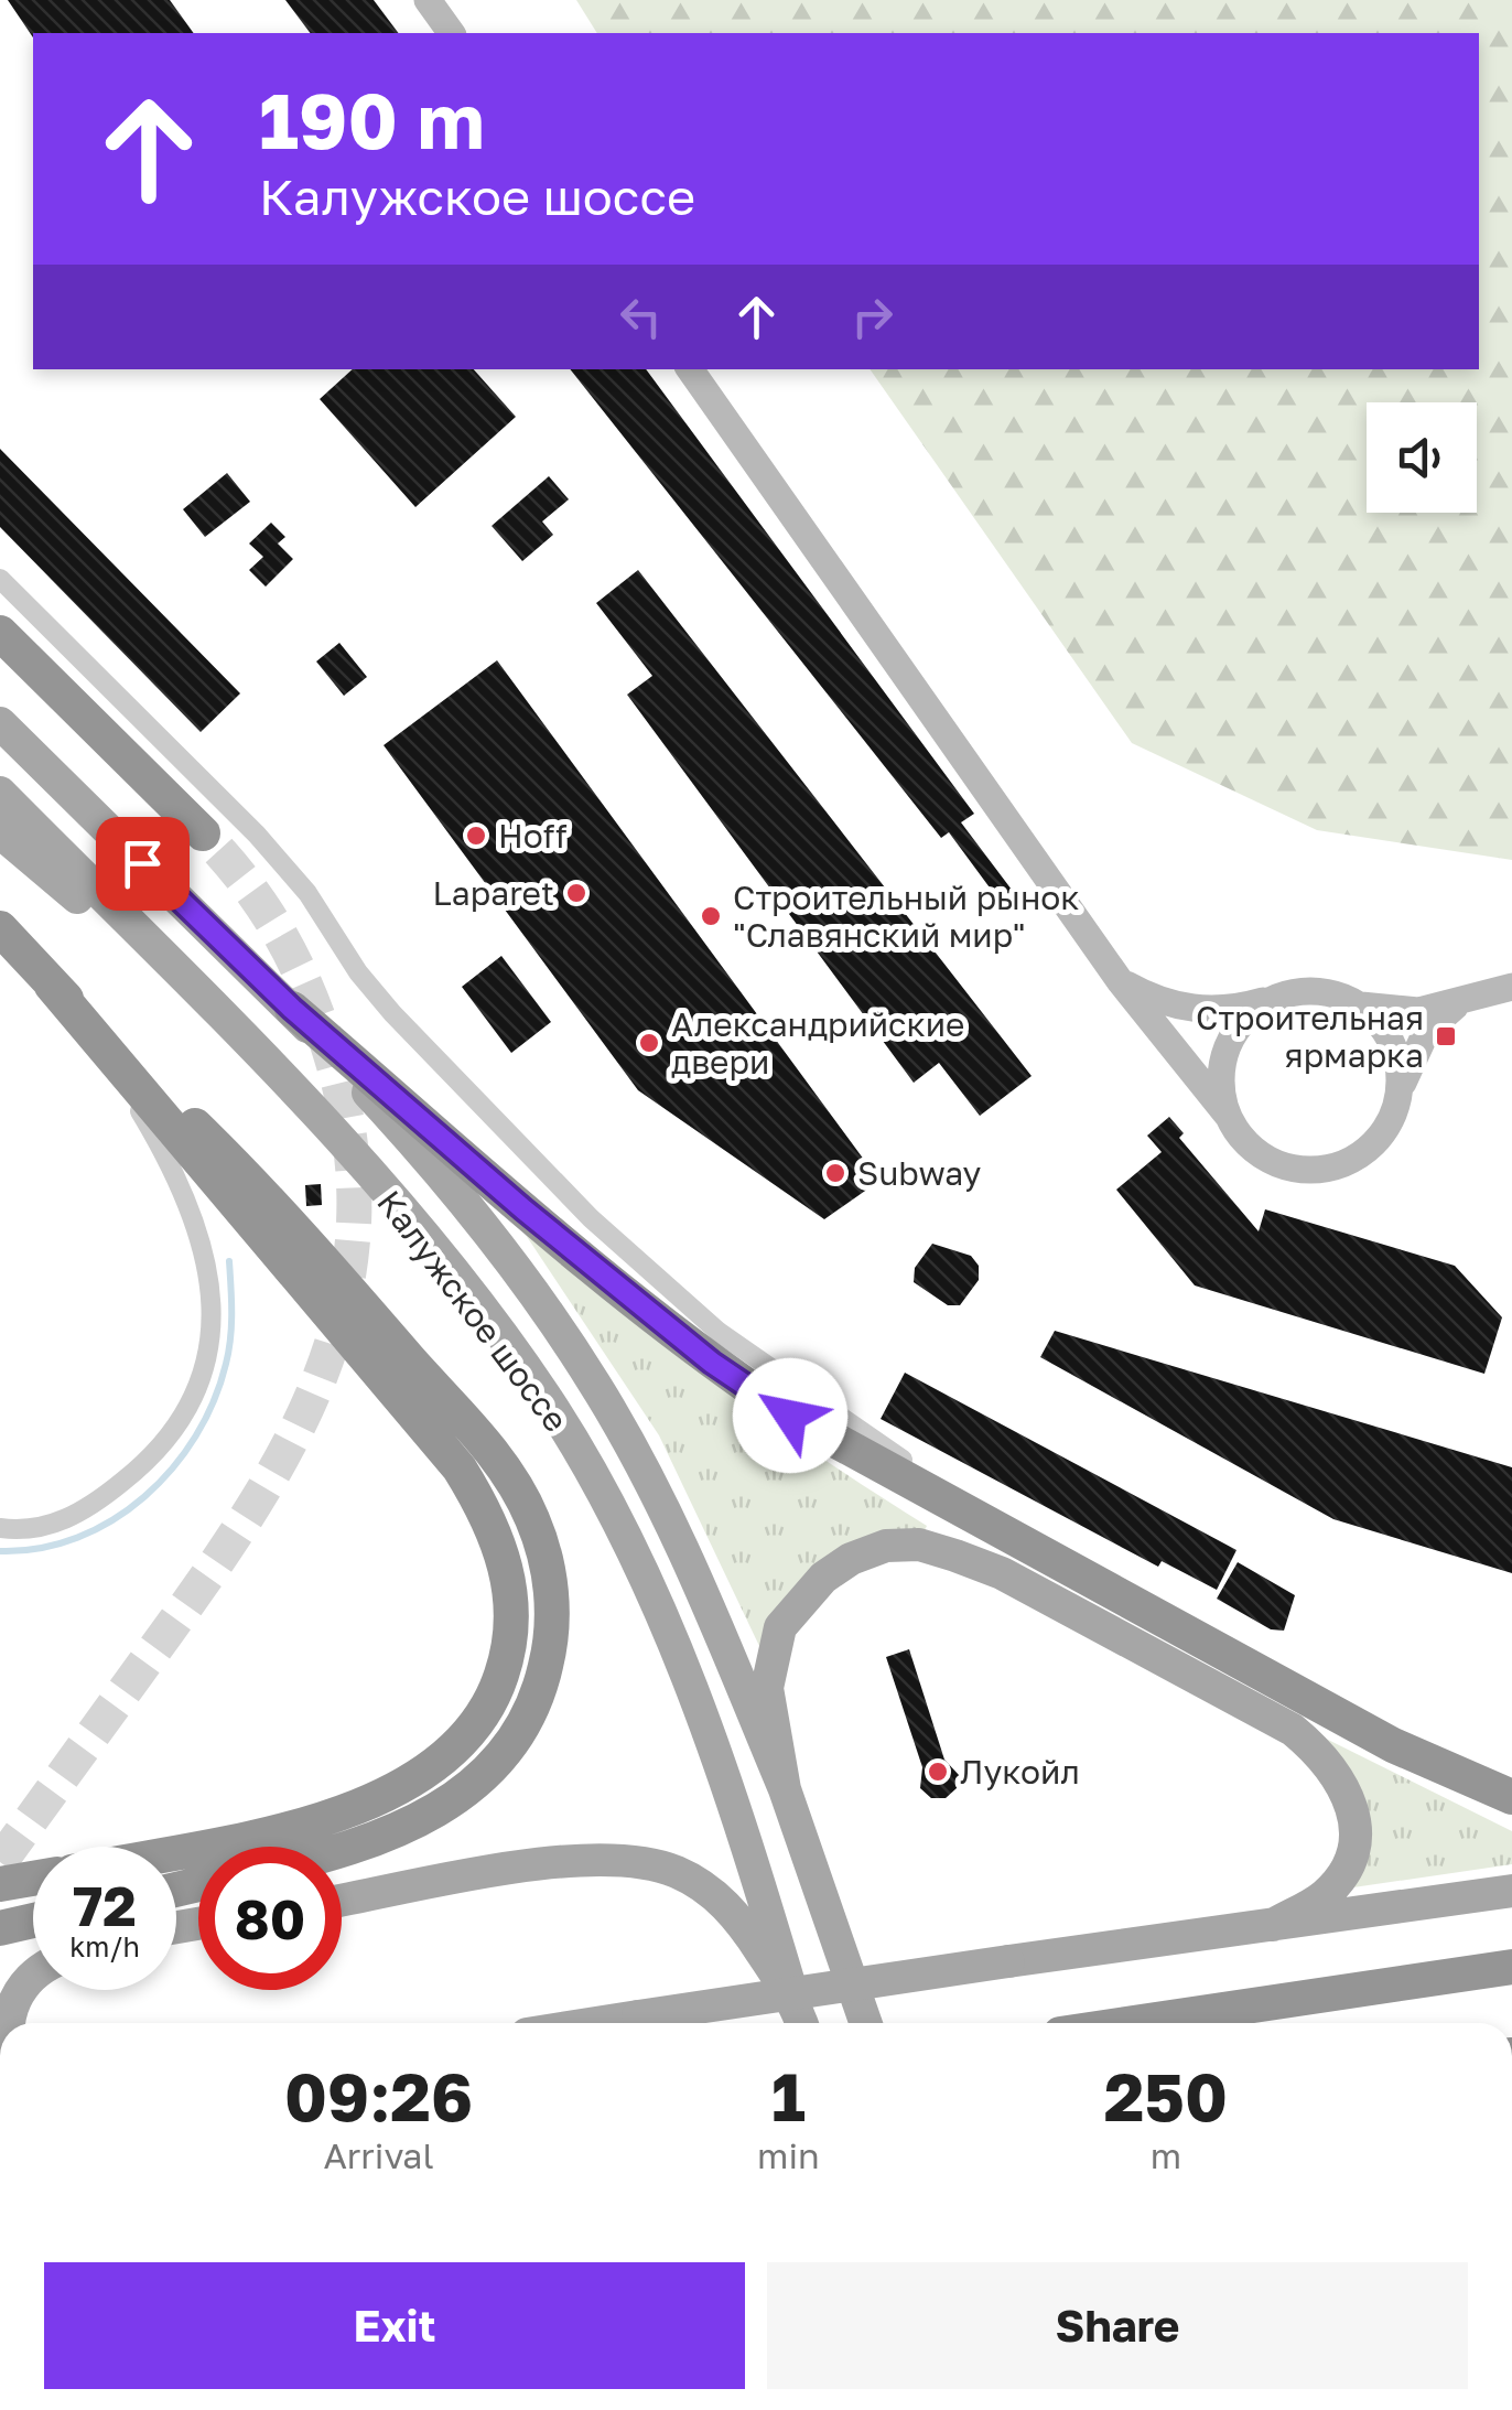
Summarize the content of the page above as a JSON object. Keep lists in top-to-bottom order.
{
  "streets": {
    "main road": ["Калужское шоссе"]
  },
  "places": {
    "other": [
      "Hoff",
      "Laparet",
      "Строительный рынок \"Славянский мир\"",
      "Александрийские двери",
      "Subway",
      "Лукойл"
    ],
    "transit": ["Строительная ярмарка"]
  },
  "page": {
    "turn": ["190 m", "Калужское шоссе"],
    "speed": "72 km/h",
    "limit": "80",
    "eta": [
      "09:26",
      "Arrival",
      "1",
      "min",
      "250",
      "m"
    ],
    "buttons": ["Exit", "Share"]
  }
}
